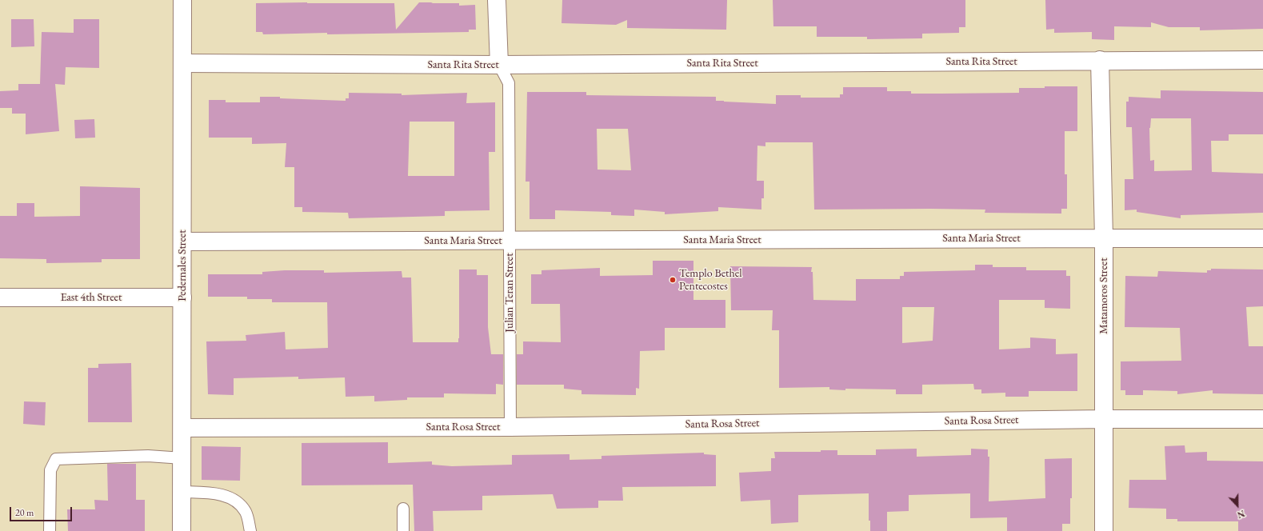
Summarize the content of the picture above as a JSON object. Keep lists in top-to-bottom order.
{
  "streets": {
    "street": [
      "Santa Rita Street",
      "Santa Maria Street",
      "Pedernales Street",
      "Matamoros Street",
      "East 4th Street",
      "Santa Rosa Street"
    ],
    "lane": ["Julian Teran Street"]
  },
  "crossings": [
    ["Santa Rita Street", "Pedernales Street"],
    ["Santa Rita Street", "Julian Teran Street"],
    ["Santa Rita Street", "Matamoros Street"],
    ["Santa Maria Street", "Pedernales Street"],
    ["Santa Maria Street", "Julian Teran Street"],
    ["Santa Maria Street", "Matamoros Street"],
    ["Pedernales Street", "East 4th Street"],
    ["Pedernales Street", "Santa Rosa Street"],
    ["Julian Teran Street", "Santa Rosa Street"],
    ["Matamoros Street", "Santa Rosa Street"]
  ],
  "places": ["Templo Bethel Pentecostes"],
  "scale_bar": "20 m",
  "north": "bottom"
}
